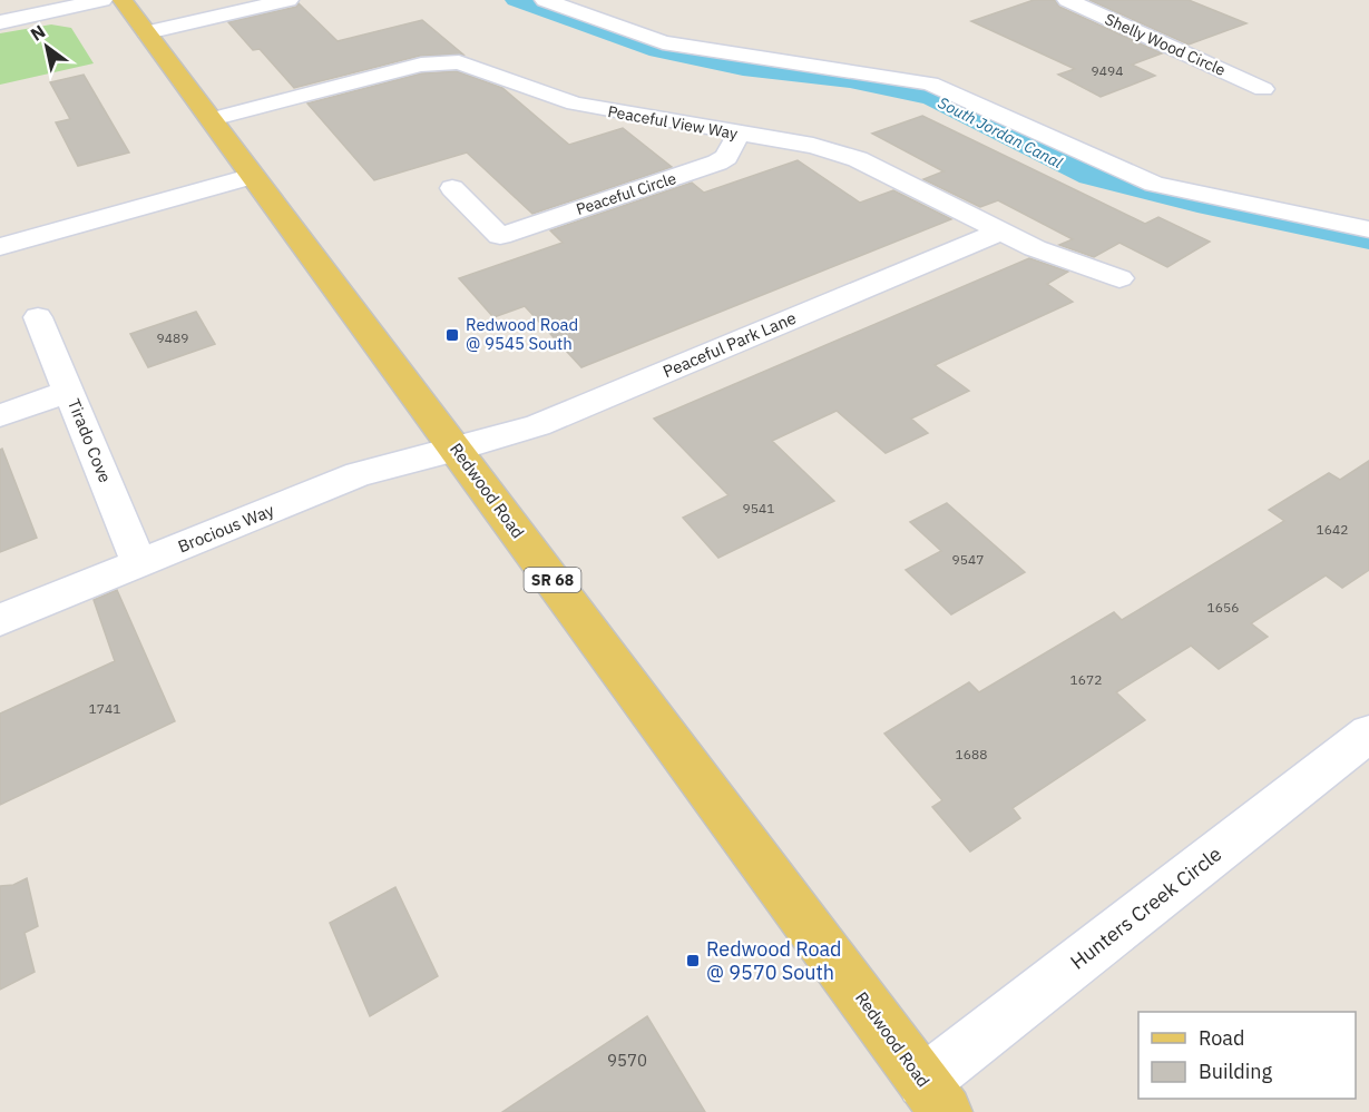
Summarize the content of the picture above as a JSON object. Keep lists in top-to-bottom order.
{
  "streets": {
    "main road": ["Redwood Road", "SR 68"],
    "street": [
      "Shelly Wood Circle",
      "Peaceful View Way",
      "Peaceful Circle",
      "Peaceful Park Lane",
      "Tirado Cove",
      "Brocious Way",
      "Hunters Creek Circle"
    ]
  },
  "crossings": [
    ["Peaceful View Way", "Peaceful Circle"],
    ["Peaceful View Way", "Peaceful Park Lane"],
    ["Peaceful View Way", "Redwood Road"],
    ["Peaceful Park Lane", "Redwood Road"],
    ["Peaceful Park Lane", "Brocious Way"],
    ["Tirado Cove", "Brocious Way"],
    ["Redwood Road", "Brocious Way"],
    ["Redwood Road", "Hunters Creek Circle"]
  ],
  "water": ["South Jordan Canal"],
  "places": {
    "transit": ["Redwood Road @ 9545 South", "Redwood Road @ 9570 South"]
  },
  "house_numbers": [
    "9494",
    "9489",
    "9541",
    "1642",
    "9547",
    "1656",
    "1672",
    "1741",
    "1688",
    "9570"
  ],
  "legend": ["Road", "Building"],
  "north": "top left"
}
